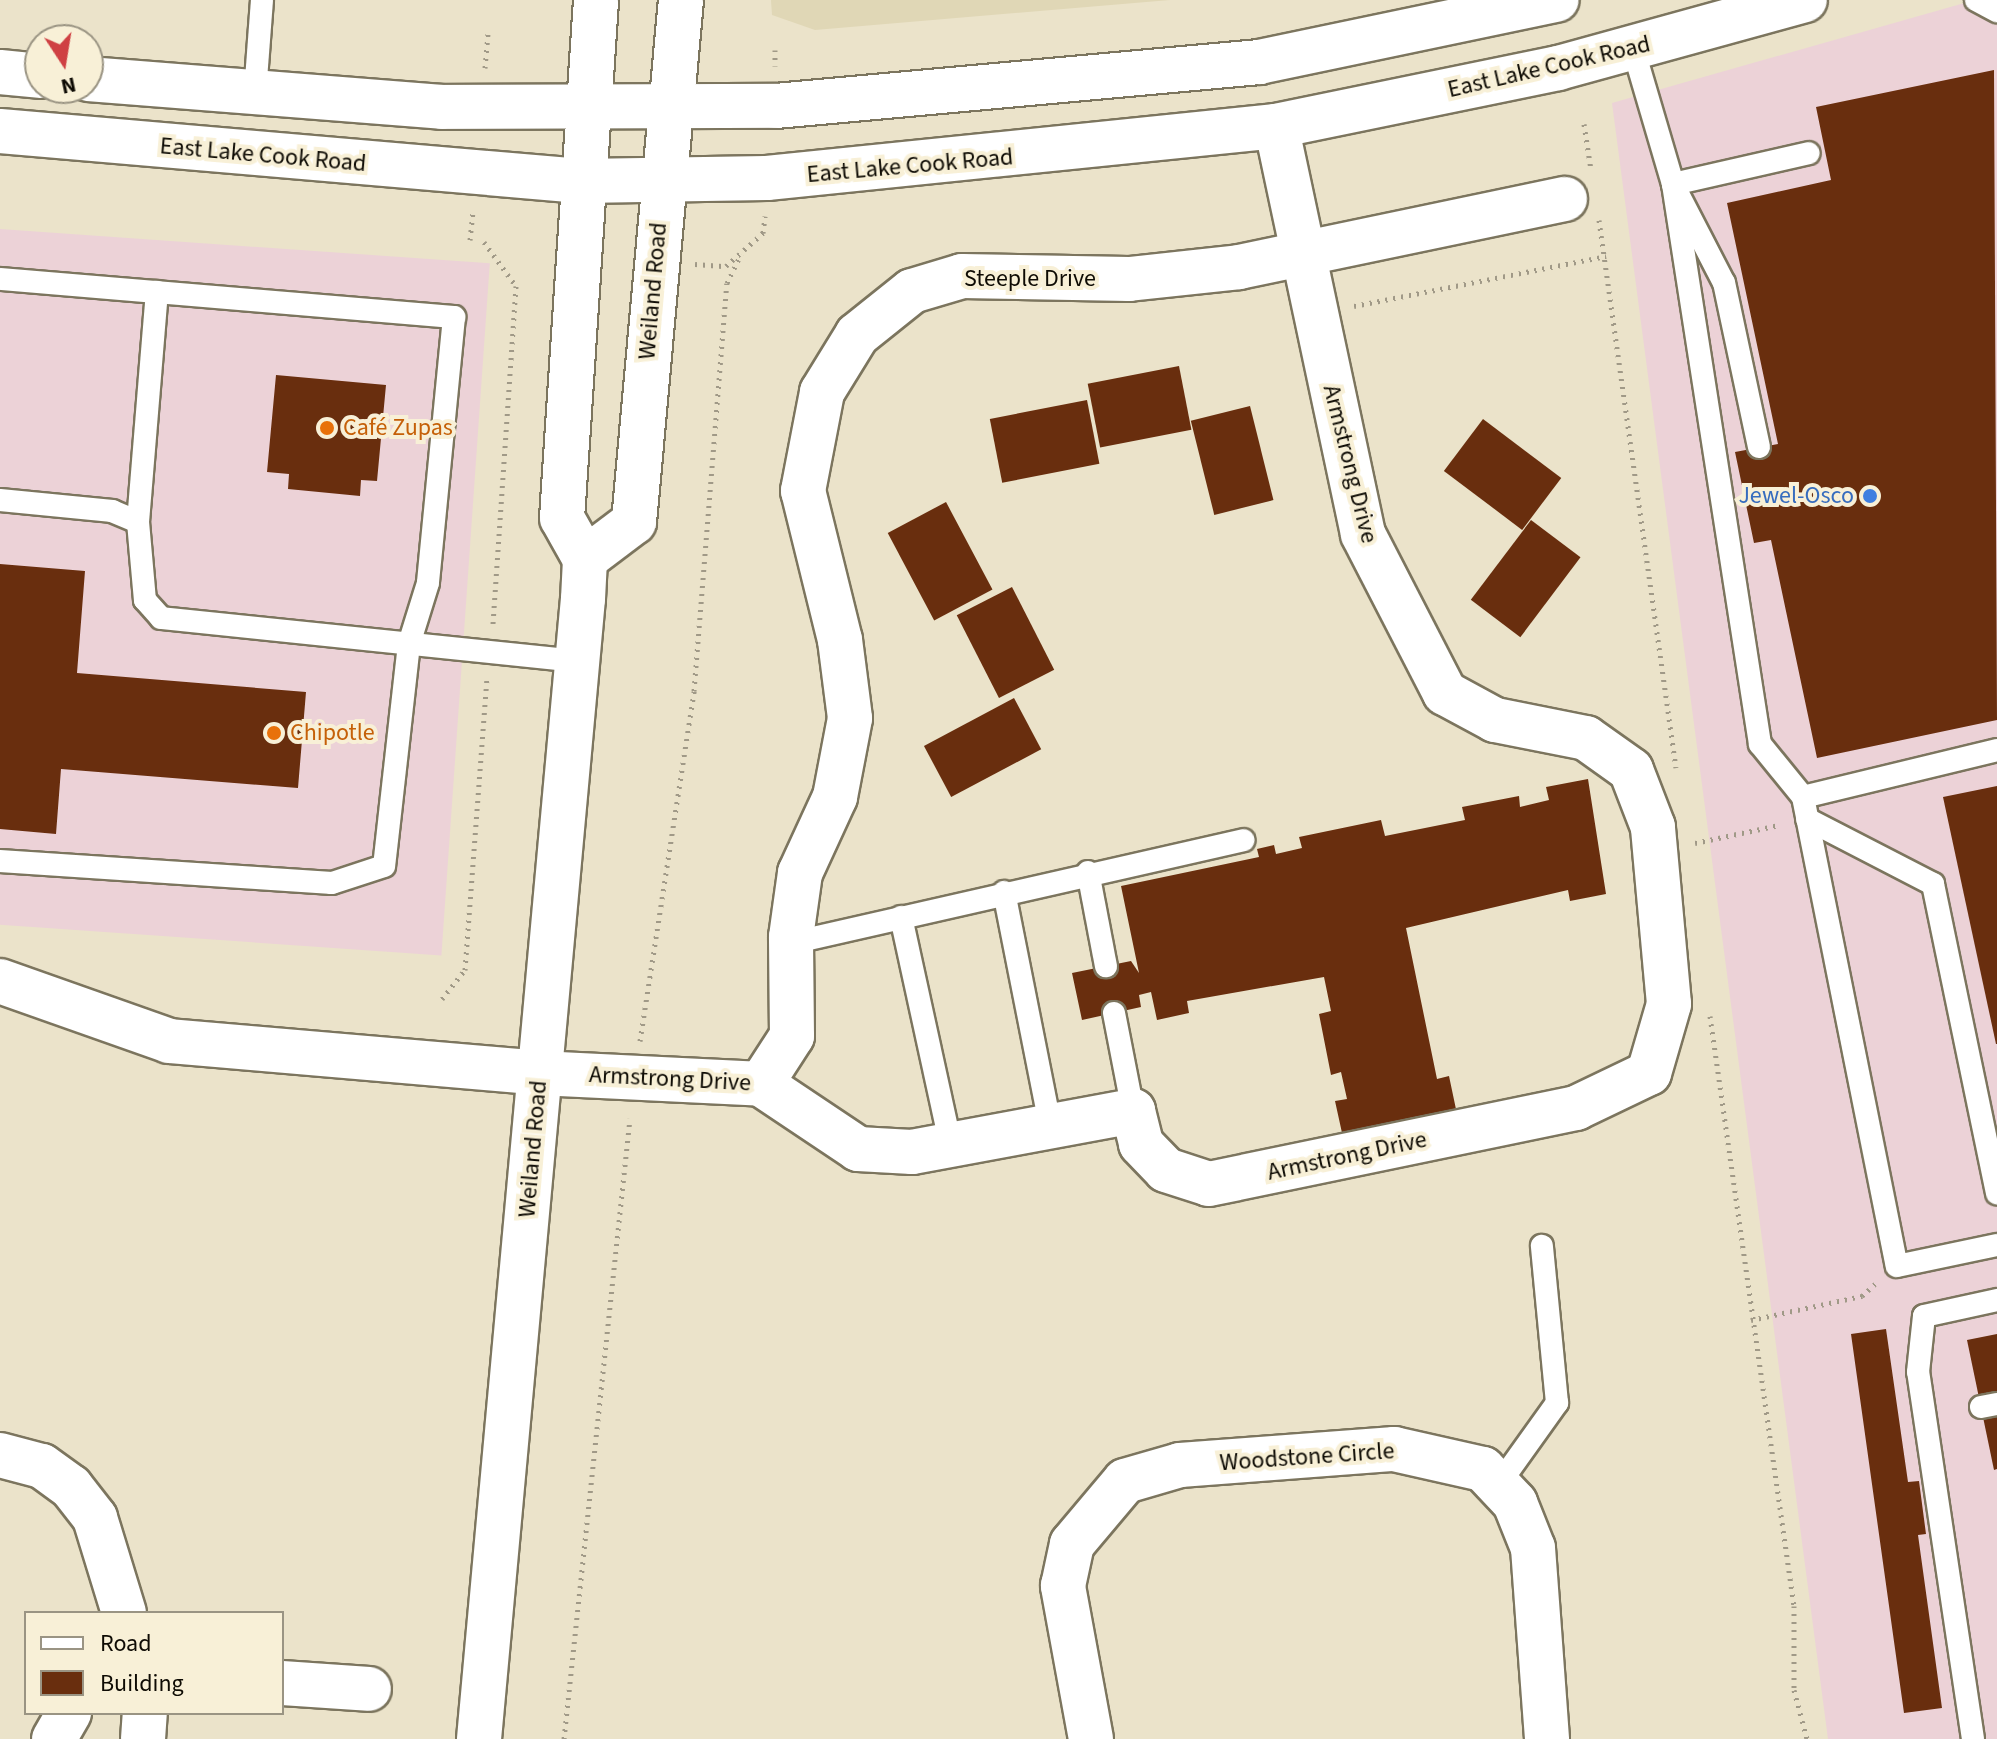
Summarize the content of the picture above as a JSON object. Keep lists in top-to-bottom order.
{
  "streets": {
    "main road": [
      "East Lake Cook Road",
      "Steeple Drive",
      "Weiland Road",
      "Armstrong Drive",
      "Woodstone Circle"
    ]
  },
  "crossings": [
    ["East Lake Cook Road", "Weiland Road"],
    ["East Lake Cook Road", "Armstrong Drive"],
    ["Steeple Drive", "Armstrong Drive"],
    ["Weiland Road", "Armstrong Drive"]
  ],
  "places": ["Café Zupas", "Jewel-Osco", "Chipotle"],
  "legend": ["Road", "Building"],
  "north": "bottom"
}
